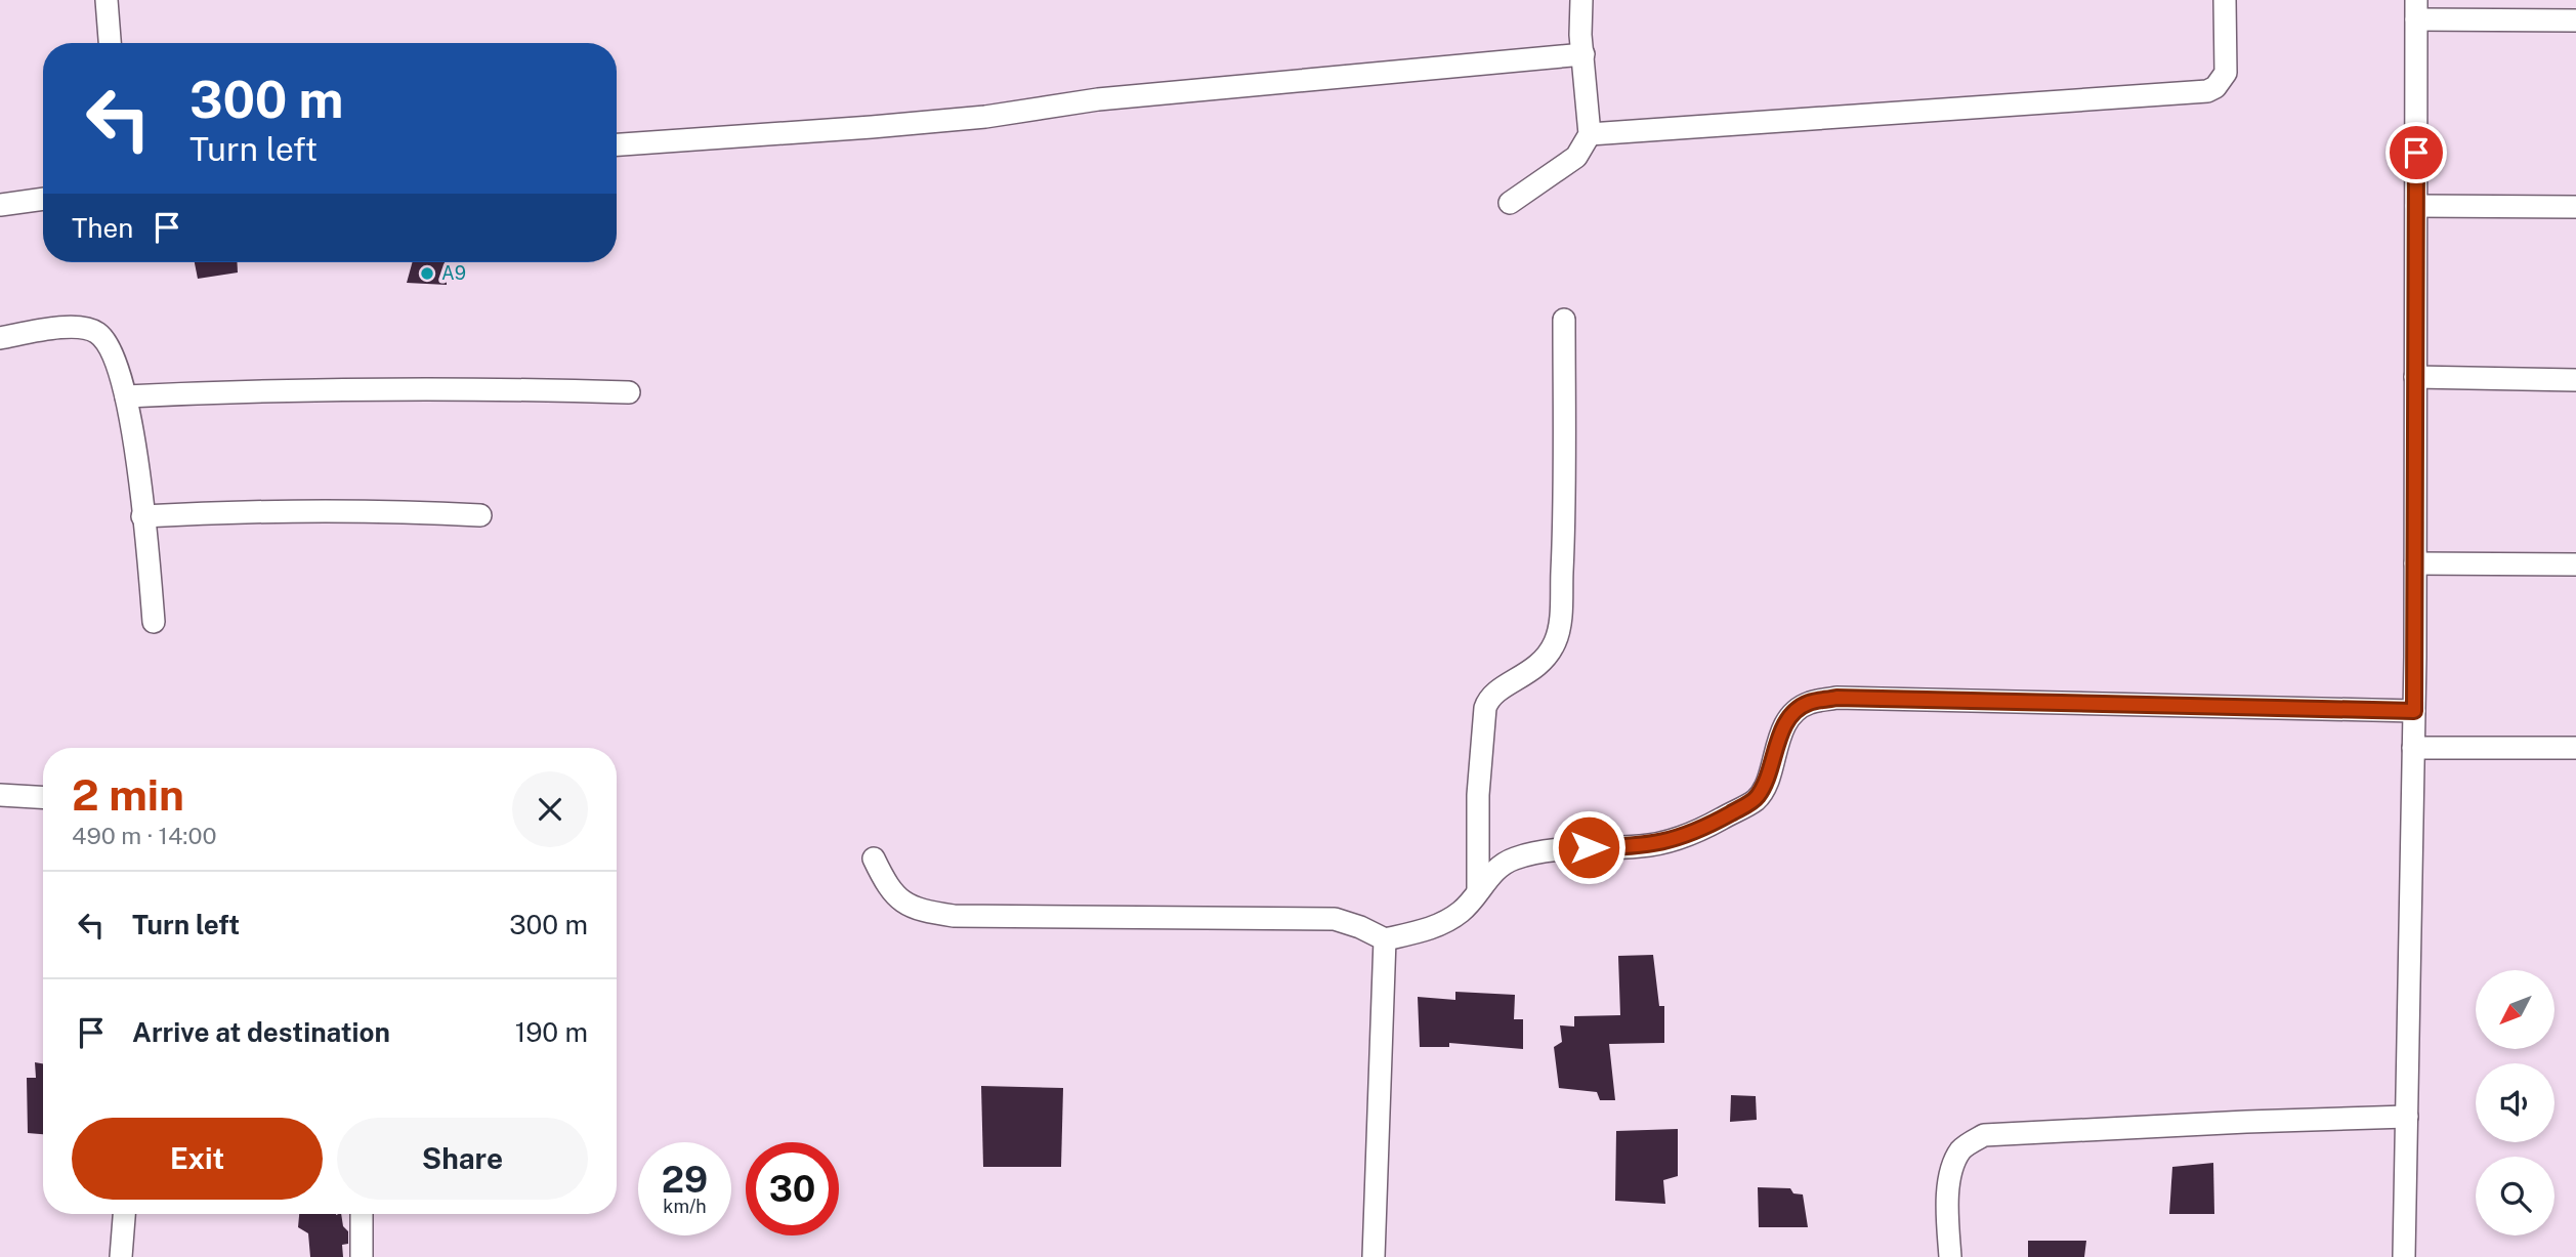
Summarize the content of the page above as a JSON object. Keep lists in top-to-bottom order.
{
  "places": ["A9"],
  "north": "bottom left",
  "page": {
    "turn": ["300 m", "Turn left"],
    "then": "Then",
    "heading": ["2 min", "490 m · 14:00"],
    "list": [
      {
        "name": "Turn left",
        "value": "300 m"
      },
      {
        "name": "Arrive at destination",
        "value": "190 m"
      }
    ],
    "buttons": ["Exit", "Share"],
    "speed": "29 km/h",
    "limit": "30"
  }
}
